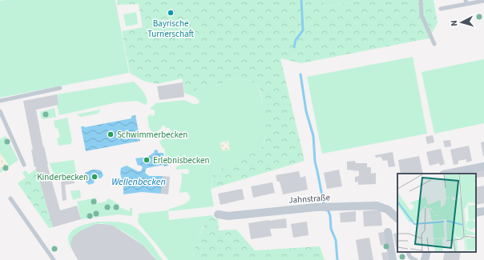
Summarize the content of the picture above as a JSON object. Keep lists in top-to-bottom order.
{
  "streets": {
    "street": ["Jahnstraße"]
  },
  "water": ["Wellenbecken"],
  "places": [
    "Bayrische Turnerschaft",
    "Schwimmerbecken",
    "Erlebnisbecken",
    "Kinderbecken"
  ],
  "north": "left"
}
